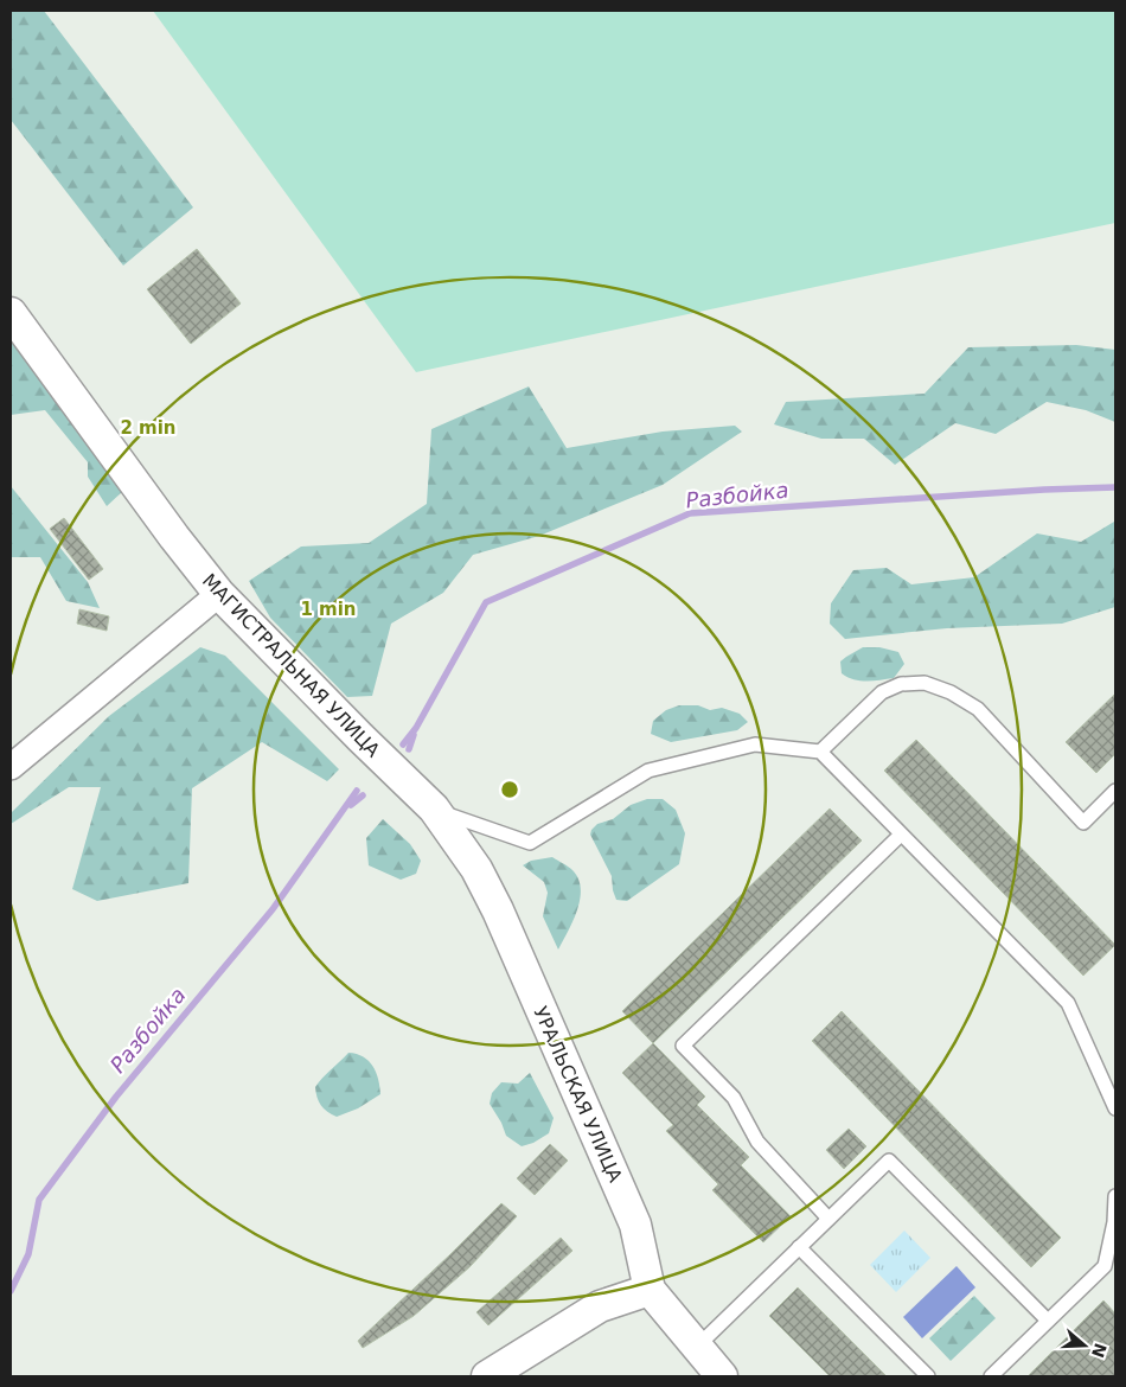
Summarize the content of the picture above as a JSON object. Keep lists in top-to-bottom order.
{
  "streets": {
    "street": ["МАГИСТРАЛЬНАЯ УЛИЦА", "УРАЛЬСКАЯ УЛИЦА"]
  },
  "crossings": [
    ["МАГИСТРАЛЬНАЯ УЛИЦА", "УРАЛЬСКАЯ УЛИЦА"]
  ],
  "water": ["Разбойка"],
  "north": "right",
  "rings": ["2 min", "1 min"]
}
